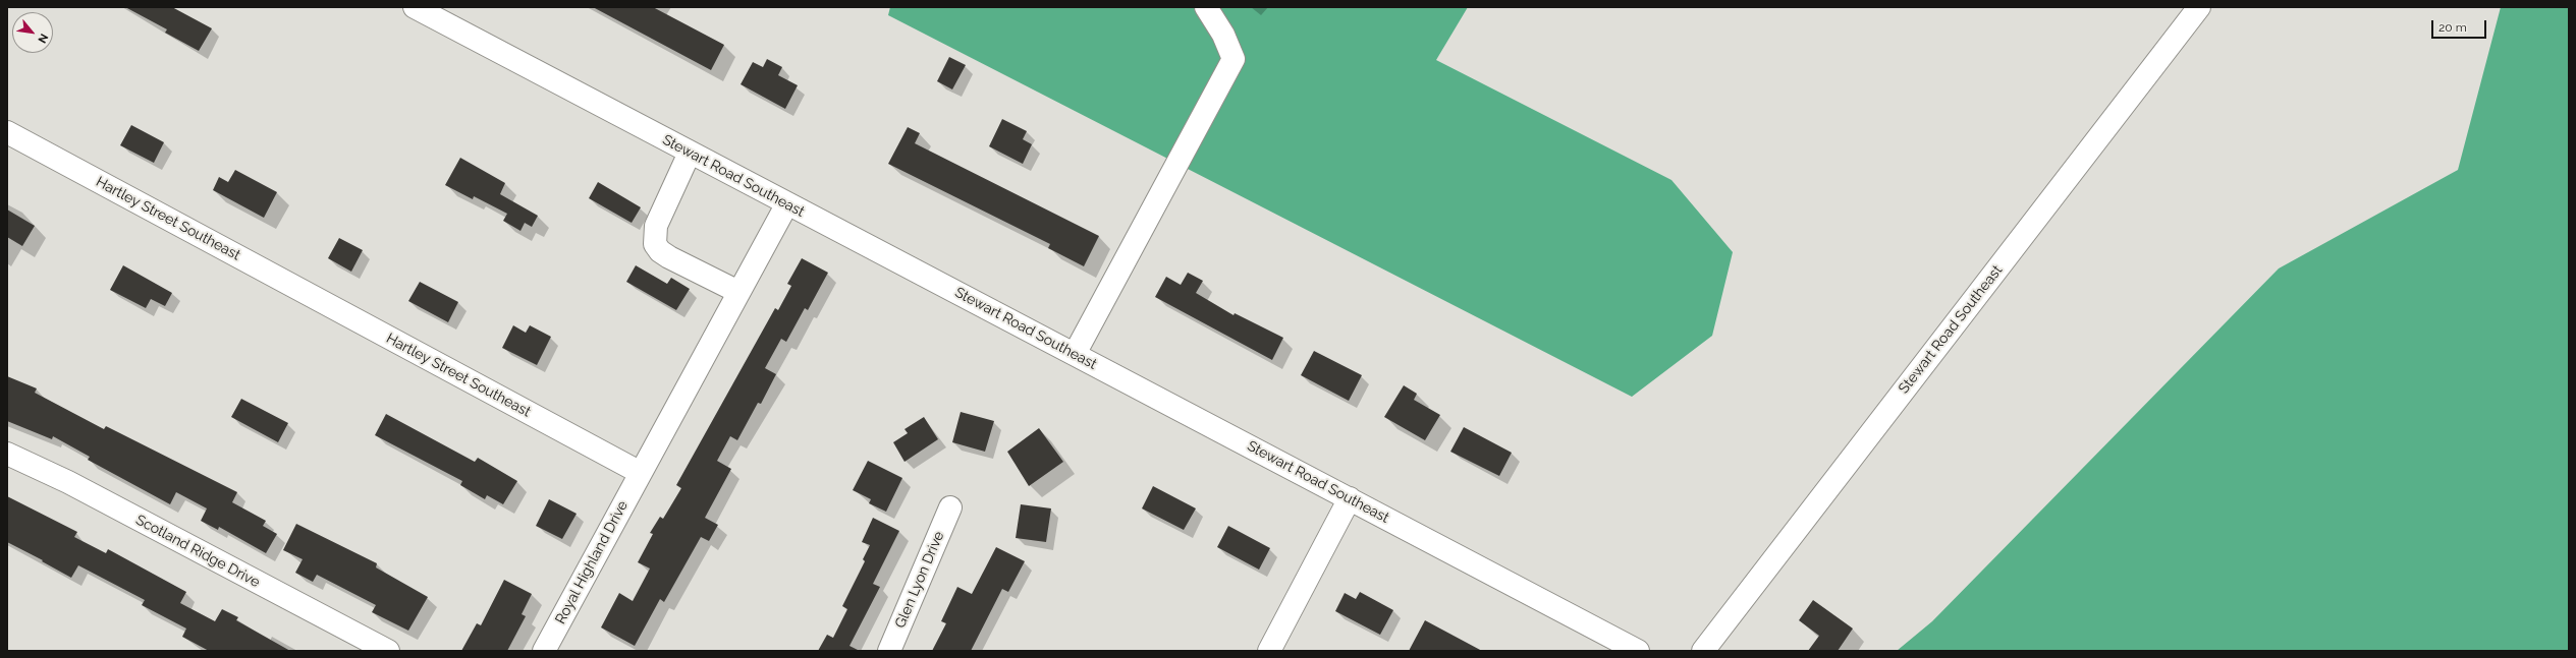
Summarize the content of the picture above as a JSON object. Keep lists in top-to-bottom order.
{
  "streets": {
    "street": [
      "Stewart Road Southeast",
      "Hartley Street Southeast",
      "Scotland Ridge Drive",
      "Royal Highland Drive",
      "Glen Lyon Drive"
    ]
  },
  "crossings": [
    ["Hartley Street Southeast", "Royal Highland Drive"]
  ],
  "scale_bar": "20 m",
  "north": "bottom right"
}
